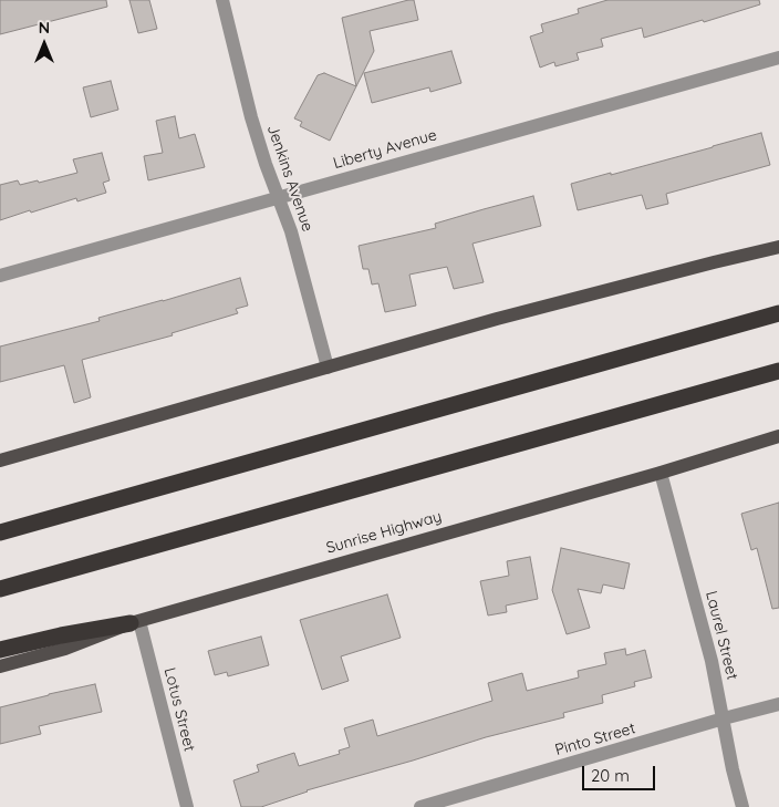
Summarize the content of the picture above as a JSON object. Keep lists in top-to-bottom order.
{
  "streets": {
    "main road": ["Sunrise Highway"],
    "street": [
      "Liberty Avenue",
      "Jenkins Avenue",
      "Laurel Street",
      "Lotus Street",
      "Pinto Street"
    ]
  },
  "crossings": [
    ["Liberty Avenue", "Jenkins Avenue"],
    ["Sunrise Highway", "Laurel Street"],
    ["Sunrise Highway", "Lotus Street"],
    ["Laurel Street", "Pinto Street"]
  ],
  "scale_bar": "20 m",
  "north": "top"
}
